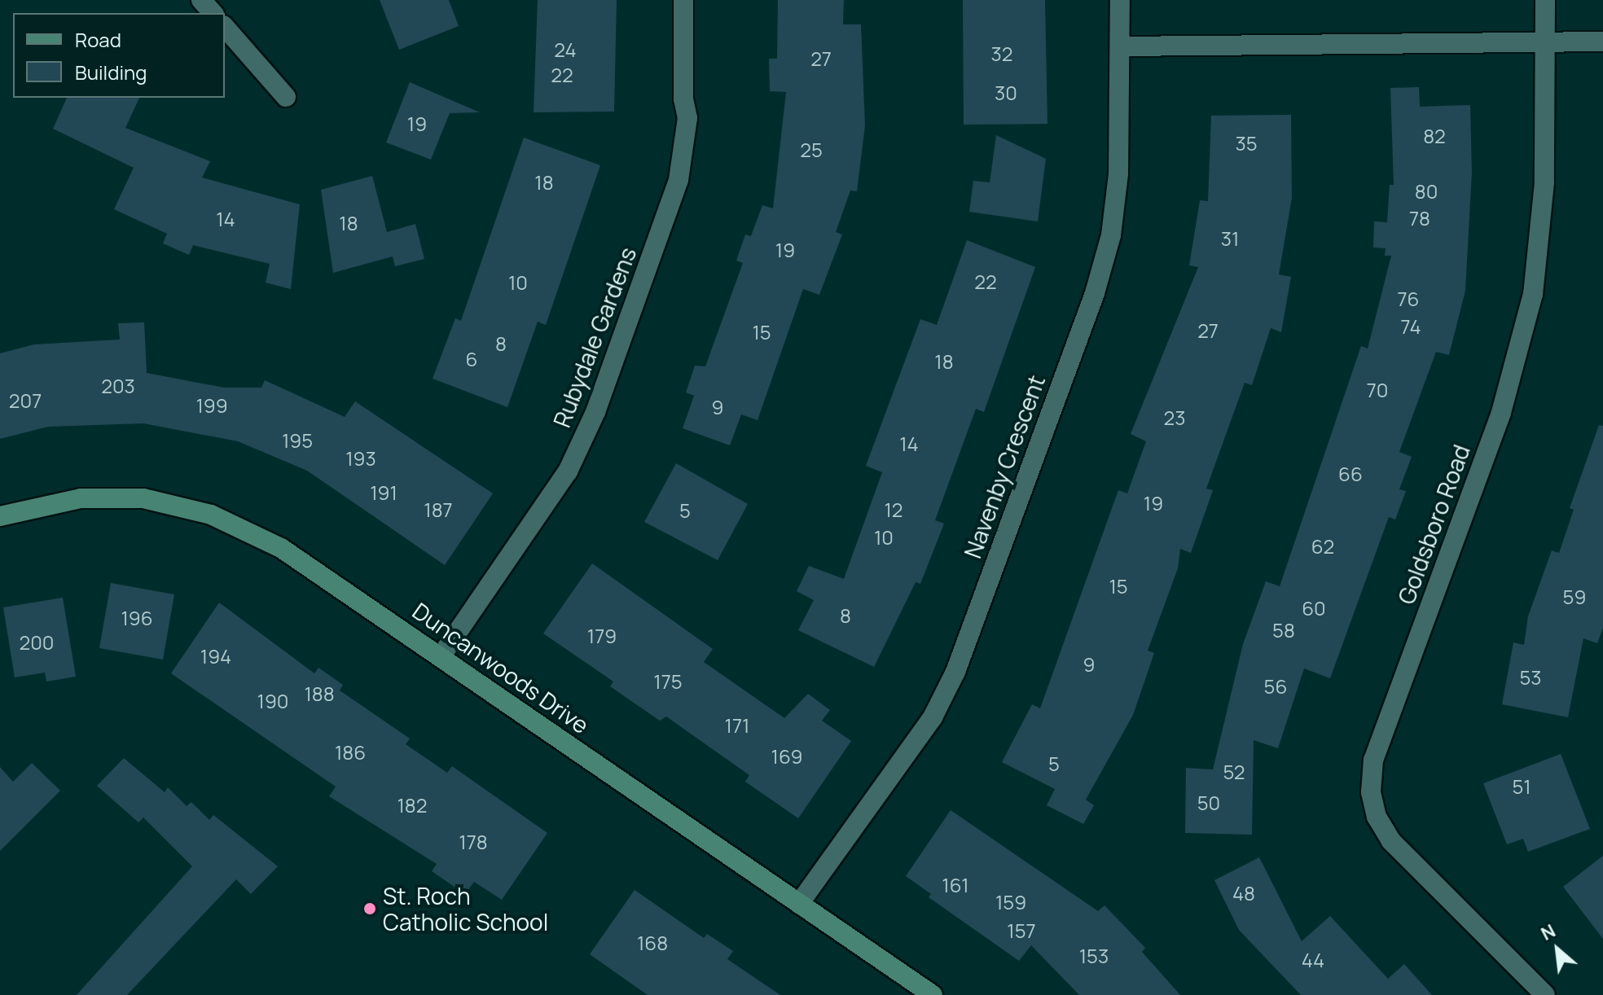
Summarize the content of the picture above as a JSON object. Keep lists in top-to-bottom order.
{
  "streets": {
    "street": [
      "Rubydale Gardens",
      "Navenby Crescent",
      "Goldsboro Road",
      "Duncanwoods Drive"
    ]
  },
  "crossings": [
    ["Rubydale Gardens", "Duncanwoods Drive"],
    ["Navenby Crescent", "Duncanwoods Drive"]
  ],
  "places": ["St. Roch Catholic School"],
  "house_numbers": [
    "24",
    "32",
    "27",
    "22",
    "30",
    "19",
    "82",
    "35",
    "25",
    "18",
    "80",
    "78",
    "14",
    "18",
    "31",
    "19",
    "22",
    "10",
    "76",
    "74",
    "27",
    "15",
    "8",
    "6",
    "18",
    "203",
    "70",
    "207",
    "199",
    "9",
    "23",
    "195",
    "14",
    "193",
    "66",
    "191",
    "19",
    "187",
    "12",
    "5",
    "10",
    "62",
    "15",
    "59",
    "60",
    "8",
    "196",
    "58",
    "179",
    "200",
    "194",
    "9",
    "53",
    "175",
    "56",
    "188",
    "190",
    "171",
    "186",
    "169",
    "5",
    "52",
    "51",
    "50",
    "182",
    "178",
    "161",
    "48",
    "159",
    "157",
    "168",
    "153",
    "44"
  ],
  "legend": ["Road", "Building"],
  "north": "top left"
}
